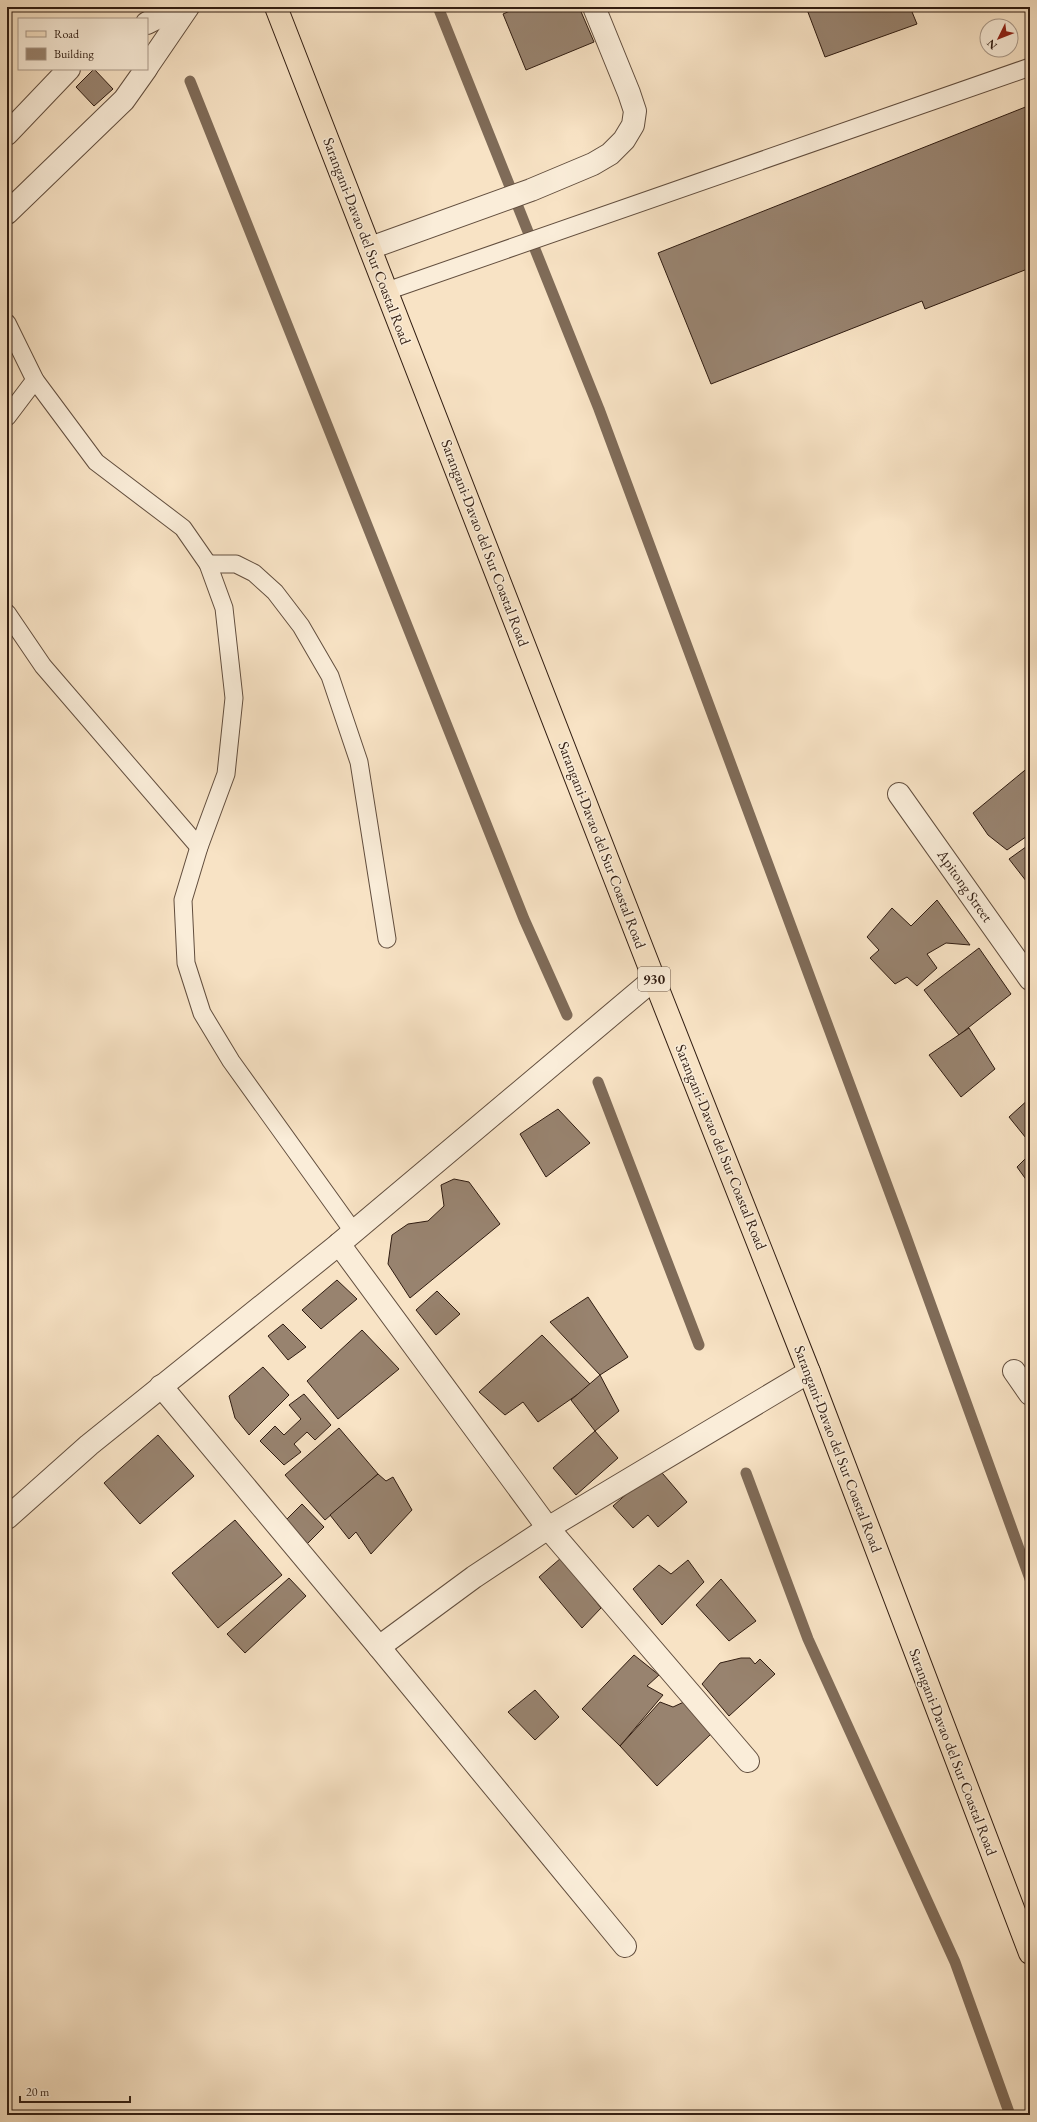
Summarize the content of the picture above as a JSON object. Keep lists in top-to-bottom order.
{
  "streets": {
    "main road": ["Sarangani-Davao del Sur Coastal Road", "930"],
    "street": ["Apitong Street"]
  },
  "legend": ["Road", "Building"],
  "scale_bar": "20 m",
  "north": "bottom left"
}
